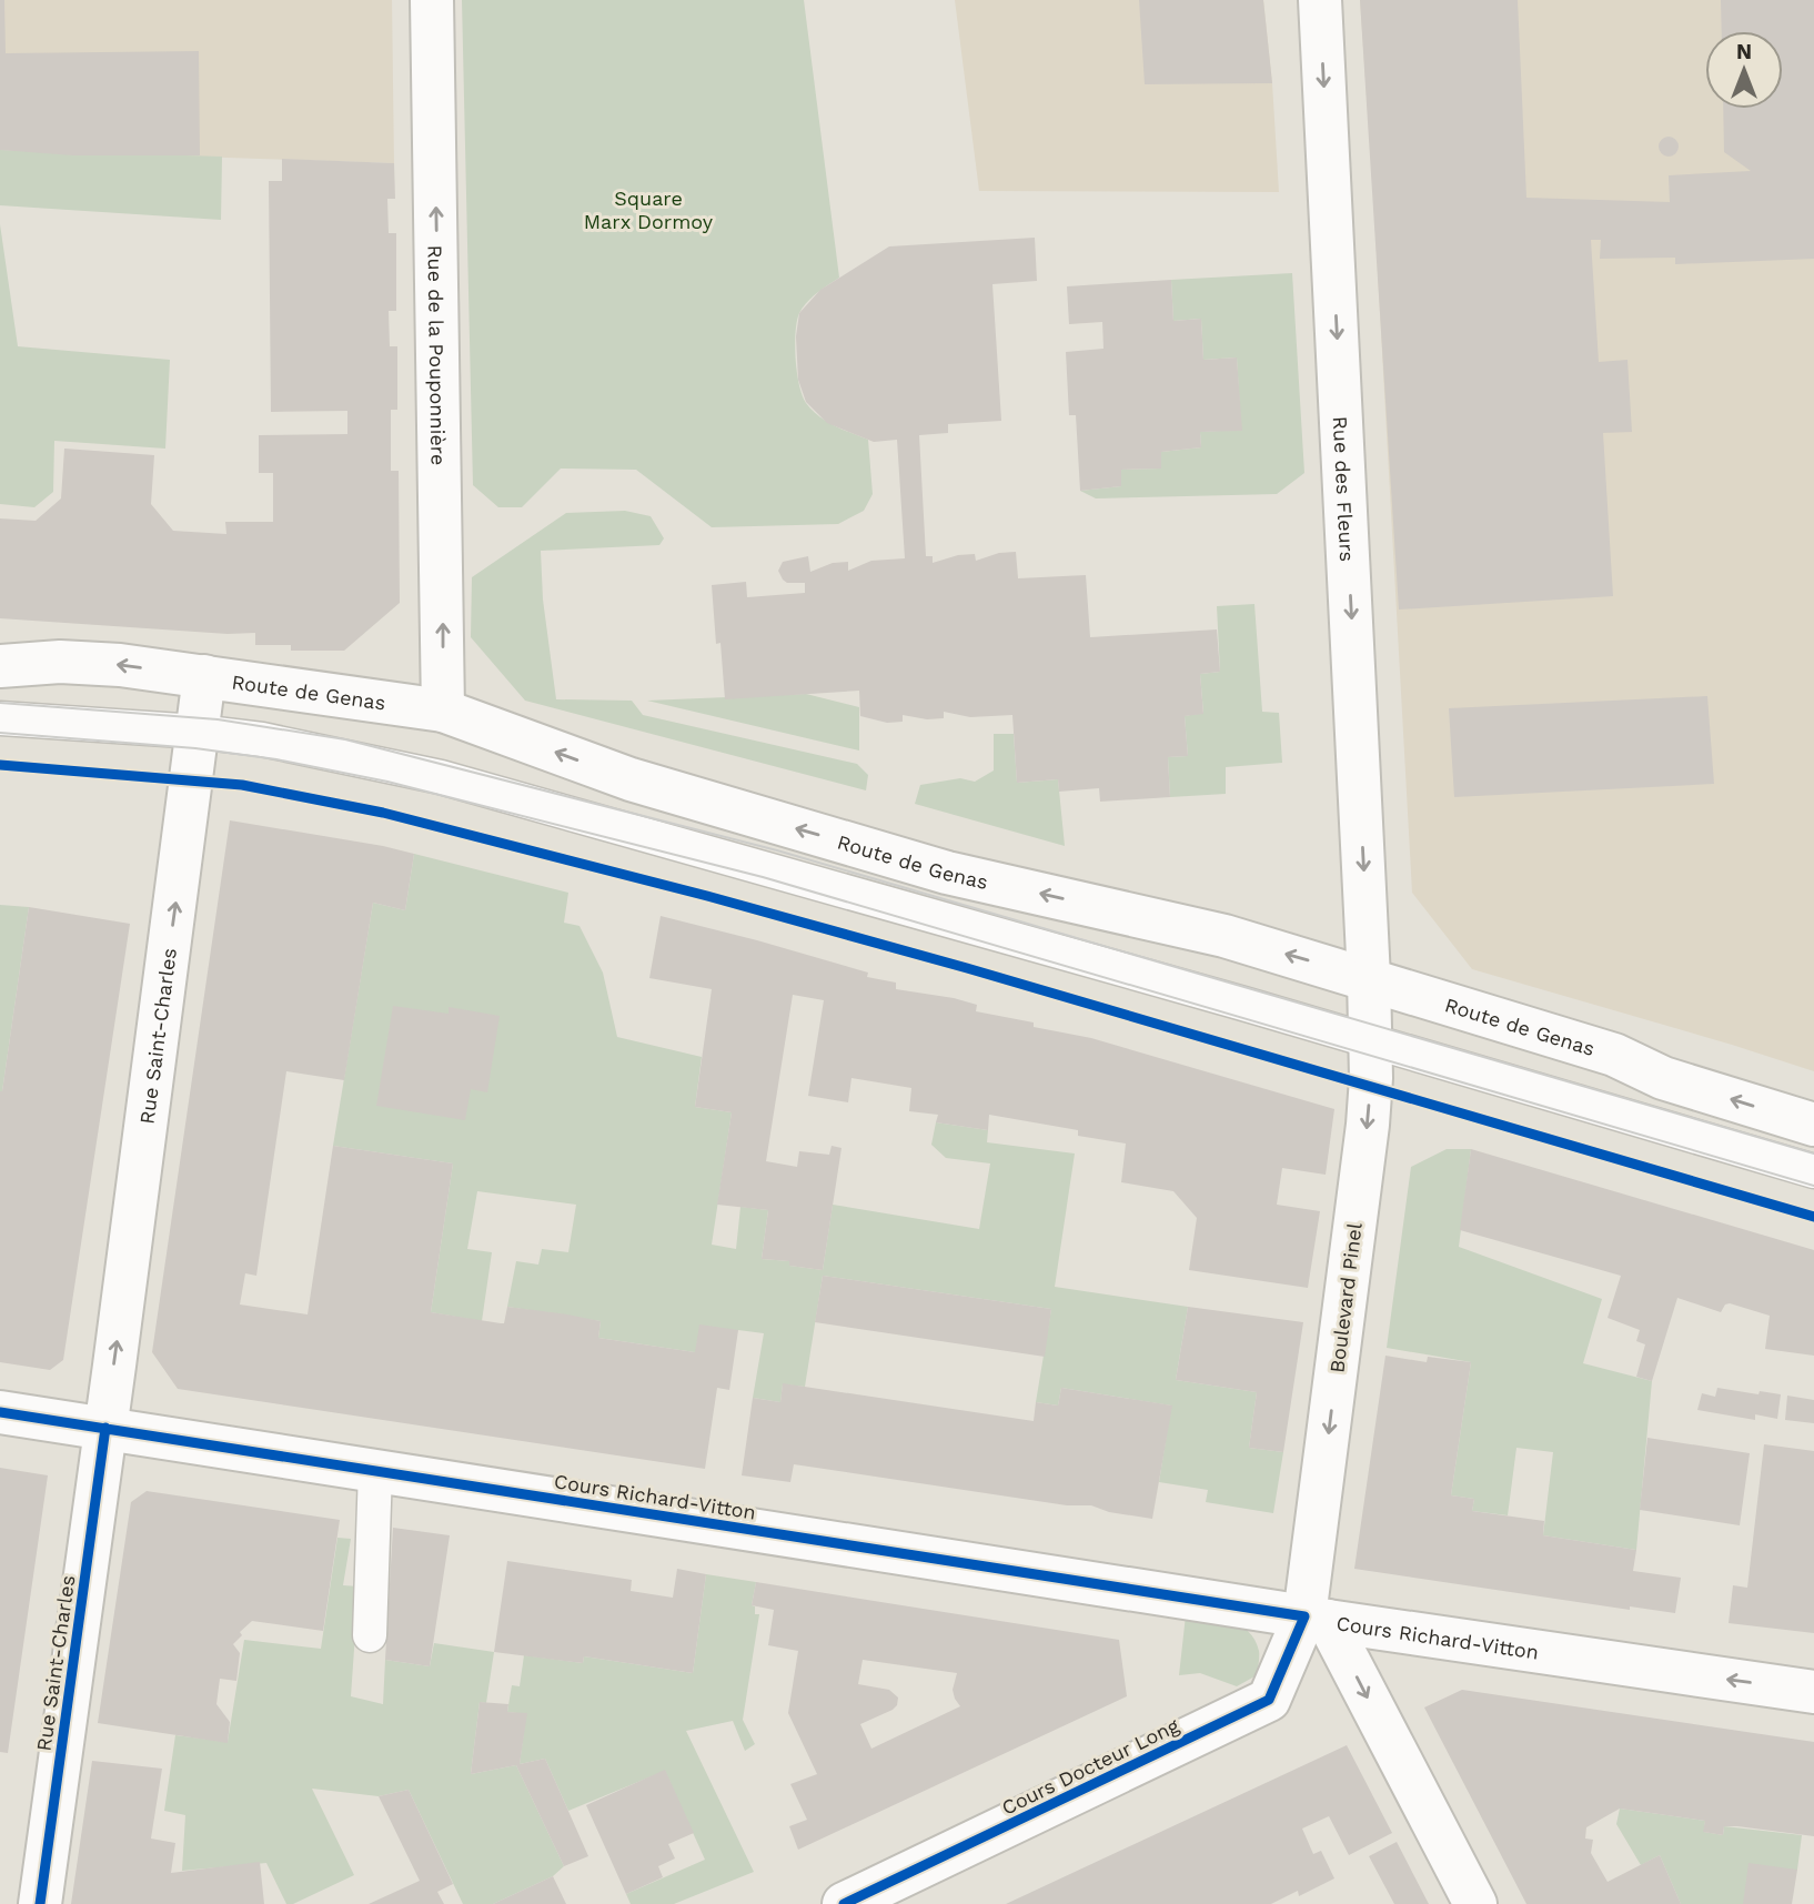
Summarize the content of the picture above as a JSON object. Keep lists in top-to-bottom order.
{
  "streets": {
    "street": [
      "Rue de la Pouponnière",
      "Rue des Fleurs",
      "Route de Genas",
      "Rue Saint-Charles",
      "Boulevard Pinel",
      "Cours Richard-Vitton",
      "Cours Docteur Long"
    ]
  },
  "crossings": [
    ["Rue de la Pouponnière", "Route de Genas"],
    ["Rue des Fleurs", "Route de Genas"],
    ["Rue des Fleurs", "Boulevard Pinel"],
    ["Route de Genas", "Rue Saint-Charles"],
    ["Route de Genas", "Boulevard Pinel"],
    ["Rue Saint-Charles", "Cours Richard-Vitton"],
    ["Boulevard Pinel", "Cours Richard-Vitton"],
    ["Boulevard Pinel", "Cours Docteur Long"],
    ["Cours Richard-Vitton", "Cours Docteur Long"]
  ],
  "one_way": [
    "Rue de la Pouponnière",
    "Rue des Fleurs",
    "Route de Genas",
    "Rue Saint-Charles",
    "Boulevard Pinel"
  ],
  "parks": ["Square Marx Dormoy"],
  "north": "top"
}
